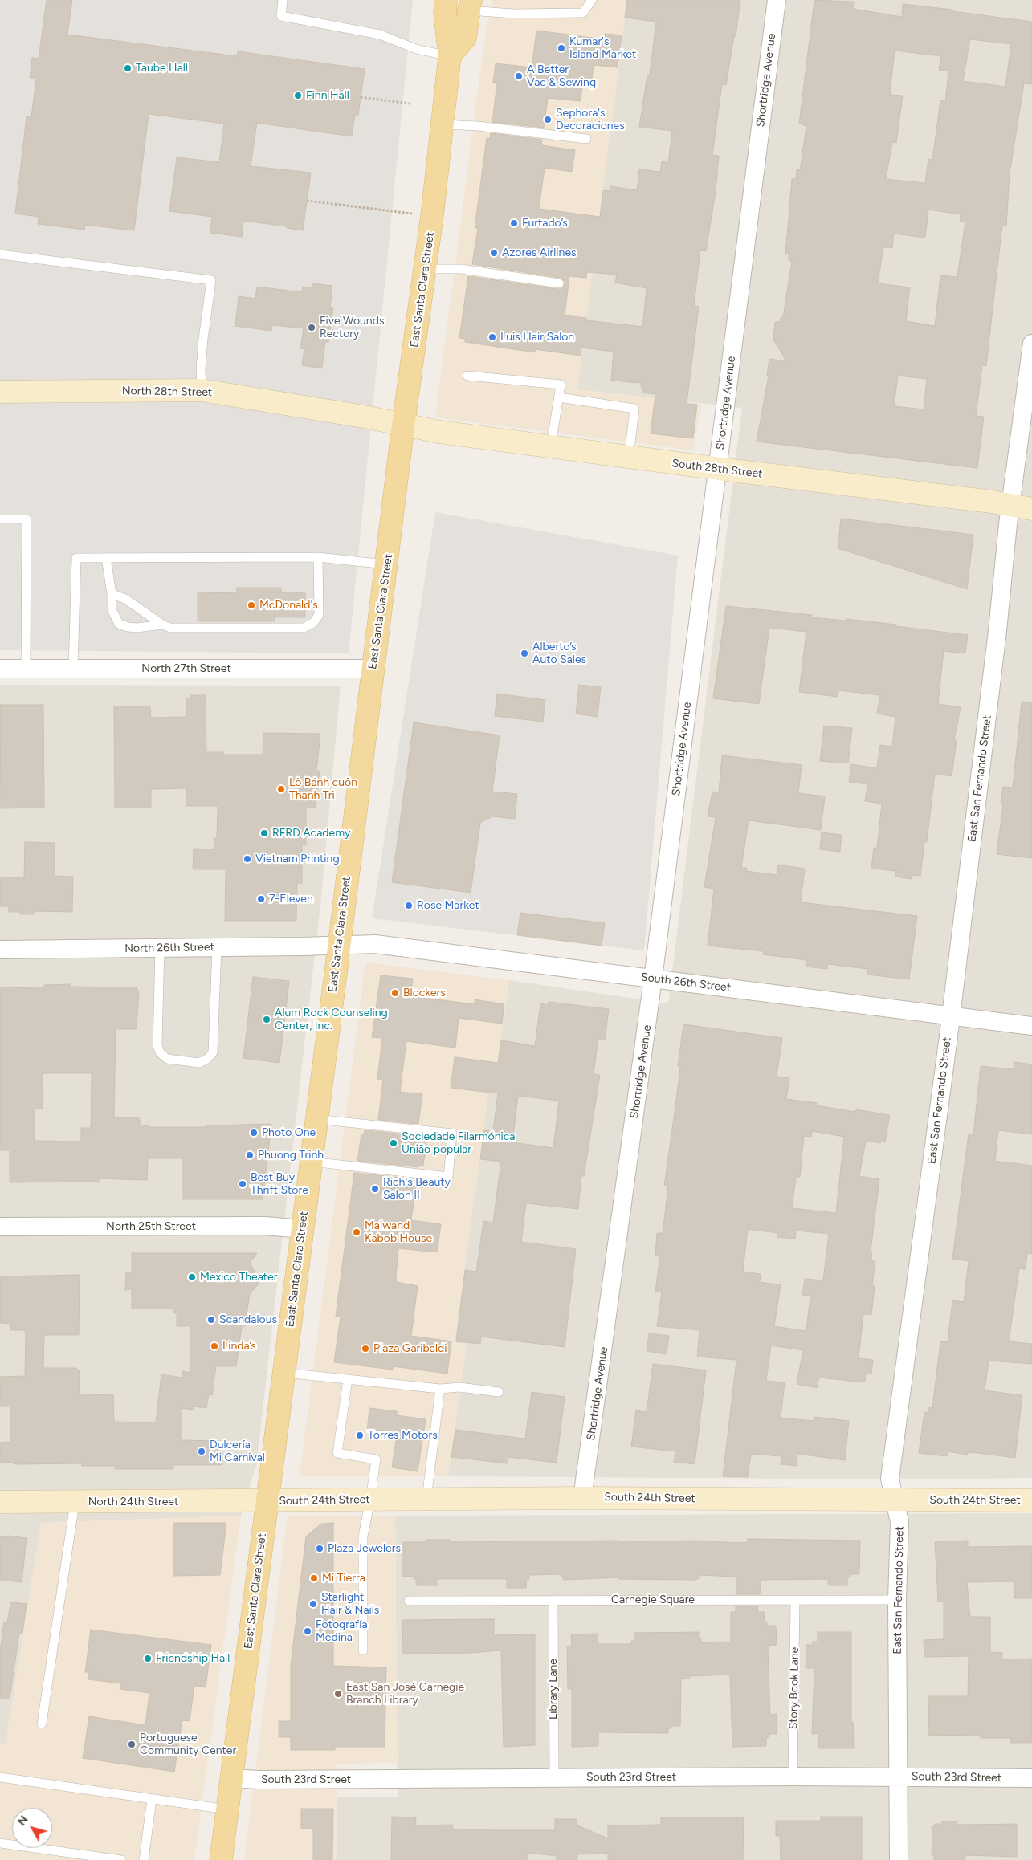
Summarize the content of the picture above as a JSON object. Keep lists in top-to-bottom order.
{
  "streets": {
    "main road": ["East Santa Clara Street"],
    "street": [
      "Shortridge Avenue",
      "North 28th Street",
      "South 28th Street",
      "North 27th Street",
      "East San Fernando Street",
      "North 26th Street",
      "South 26th Street",
      "North 25th Street",
      "South 24th Street",
      "North 24th Street",
      "South 23rd Street"
    ],
    "lane": ["Carnegie Square", "Story Book Lane", "Library Lane"]
  },
  "crossings": [
    ["Shortridge Avenue", "South 28th Street"],
    ["Shortridge Avenue", "South 26th Street"],
    ["Shortridge Avenue", "South 24th Street"],
    ["East Santa Clara Street", "North 28th Street"],
    ["East Santa Clara Street", "South 28th Street"],
    ["East Santa Clara Street", "North 27th Street"],
    ["East Santa Clara Street", "North 26th Street"],
    ["East Santa Clara Street", "South 26th Street"],
    ["East Santa Clara Street", "North 25th Street"],
    ["East Santa Clara Street", "South 24th Street"],
    ["East Santa Clara Street", "North 24th Street"],
    ["East Santa Clara Street", "South 23rd Street"],
    ["North 28th Street", "South 28th Street"],
    ["South 28th Street", "East San Fernando Street"],
    ["East San Fernando Street", "South 26th Street"],
    ["East San Fernando Street", "South 24th Street"],
    ["East San Fernando Street", "Carnegie Square"],
    ["East San Fernando Street", "South 23rd Street"],
    ["North 26th Street", "South 26th Street"],
    ["South 24th Street", "North 24th Street"],
    ["Carnegie Square", "Story Book Lane"],
    ["Carnegie Square", "Library Lane"],
    ["Story Book Lane", "South 23rd Street"],
    ["Library Lane", "South 23rd Street"]
  ],
  "places": [
    "Kumar's Island Market",
    "Taube Hall",
    "A Better Vac & Sewing",
    "Finn Hall",
    "Sephora's Decoraciones",
    "Furtado’s",
    "Azores Airlines",
    "Five Wounds Rectory",
    "Luis Hair Salon",
    "McDonald's",
    "Alberto’s Auto Sales",
    "Lò Bánh cuốn Thanh Trì",
    "RFRD Academy",
    "Vietnam Printing",
    "7-Eleven",
    "Rose Market",
    "Blockers",
    "Alum Rock Counseling Center, Inc.",
    "Photo One",
    "Sociedade Filarmónica União popular",
    "Phuong Trinh",
    "Best Buy Thrift Store",
    "Rich's Beauty Salon II",
    "Maiwand Kabob House",
    "Mexico Theater",
    "Scandalous",
    "Linda’s",
    "Plaza Garibaldi",
    "Torres Motors",
    "Dulcería Mi Carnival",
    "Plaza Jewelers",
    "Mi Tierra",
    "Starlight Hair & Nails",
    "Fotografía Medina",
    "Friendship Hall",
    "East San José Carnegie Branch Library",
    "Portuguese Community Center"
  ],
  "north": "top left"
}
